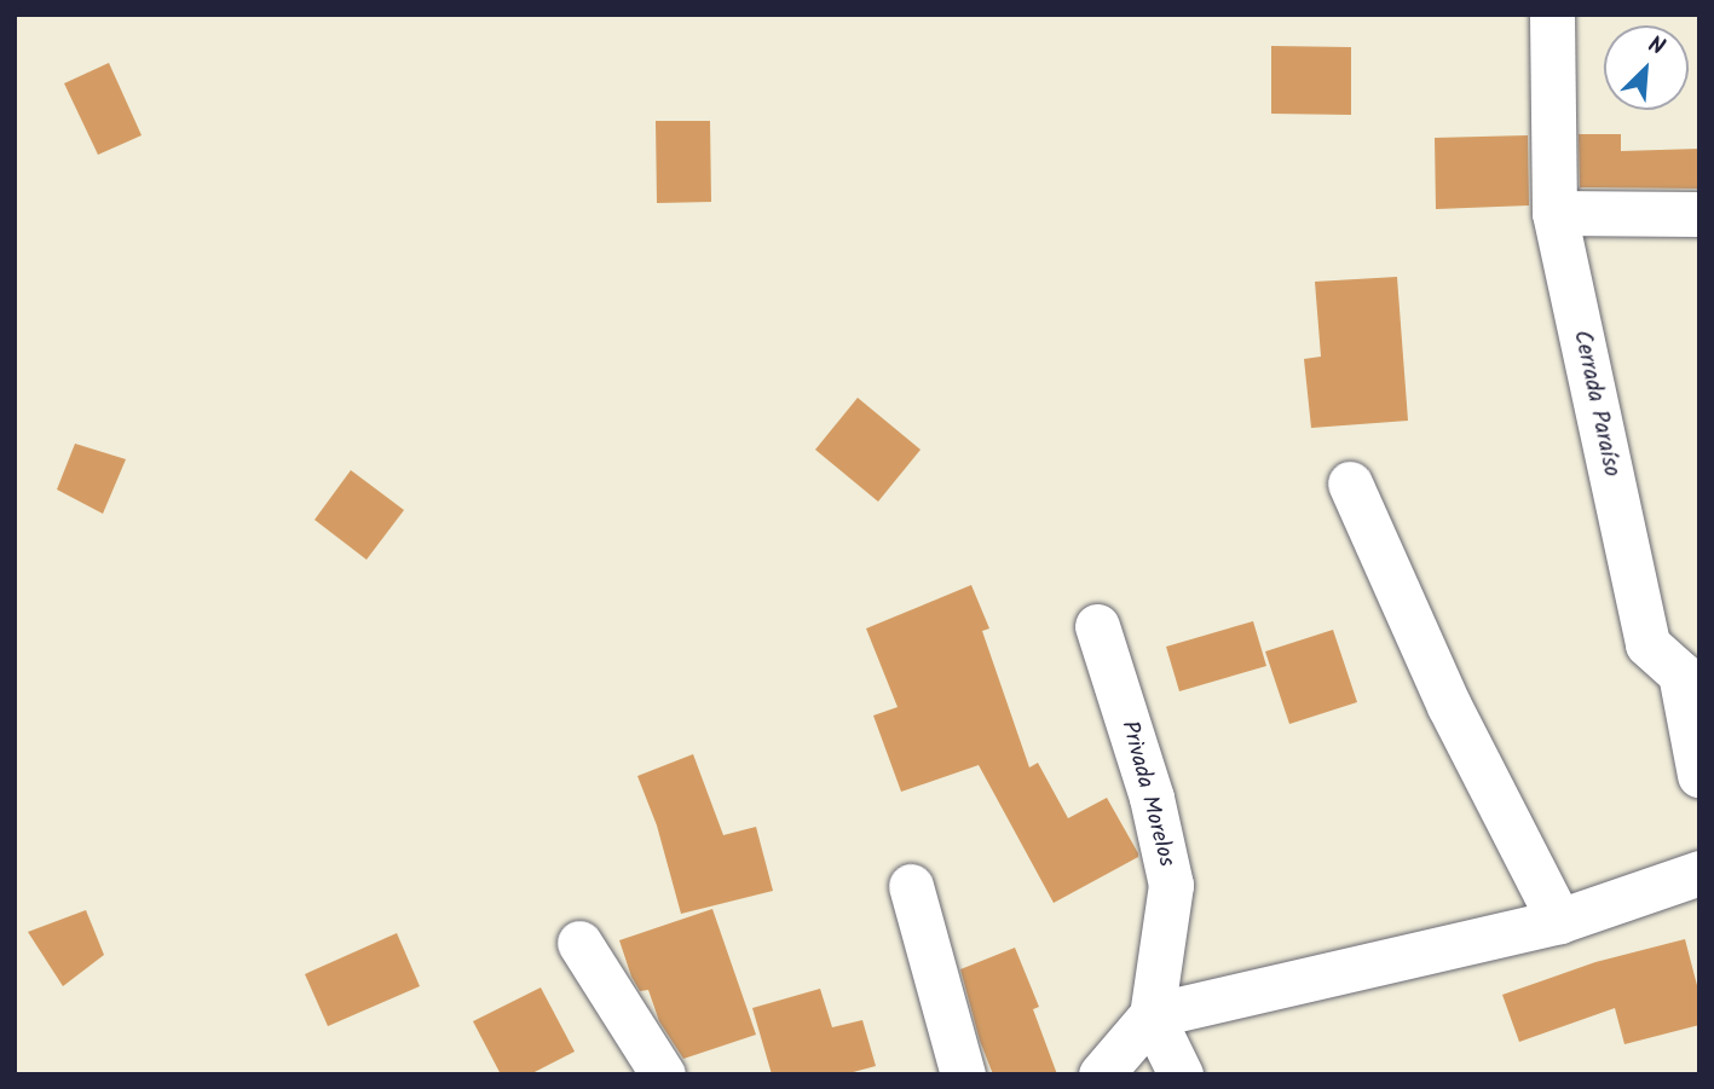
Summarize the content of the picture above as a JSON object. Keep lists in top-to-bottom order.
{
  "streets": {
    "street": ["Cerrada Paraíso", "Privada Morelos"]
  },
  "north": "top right"
}
